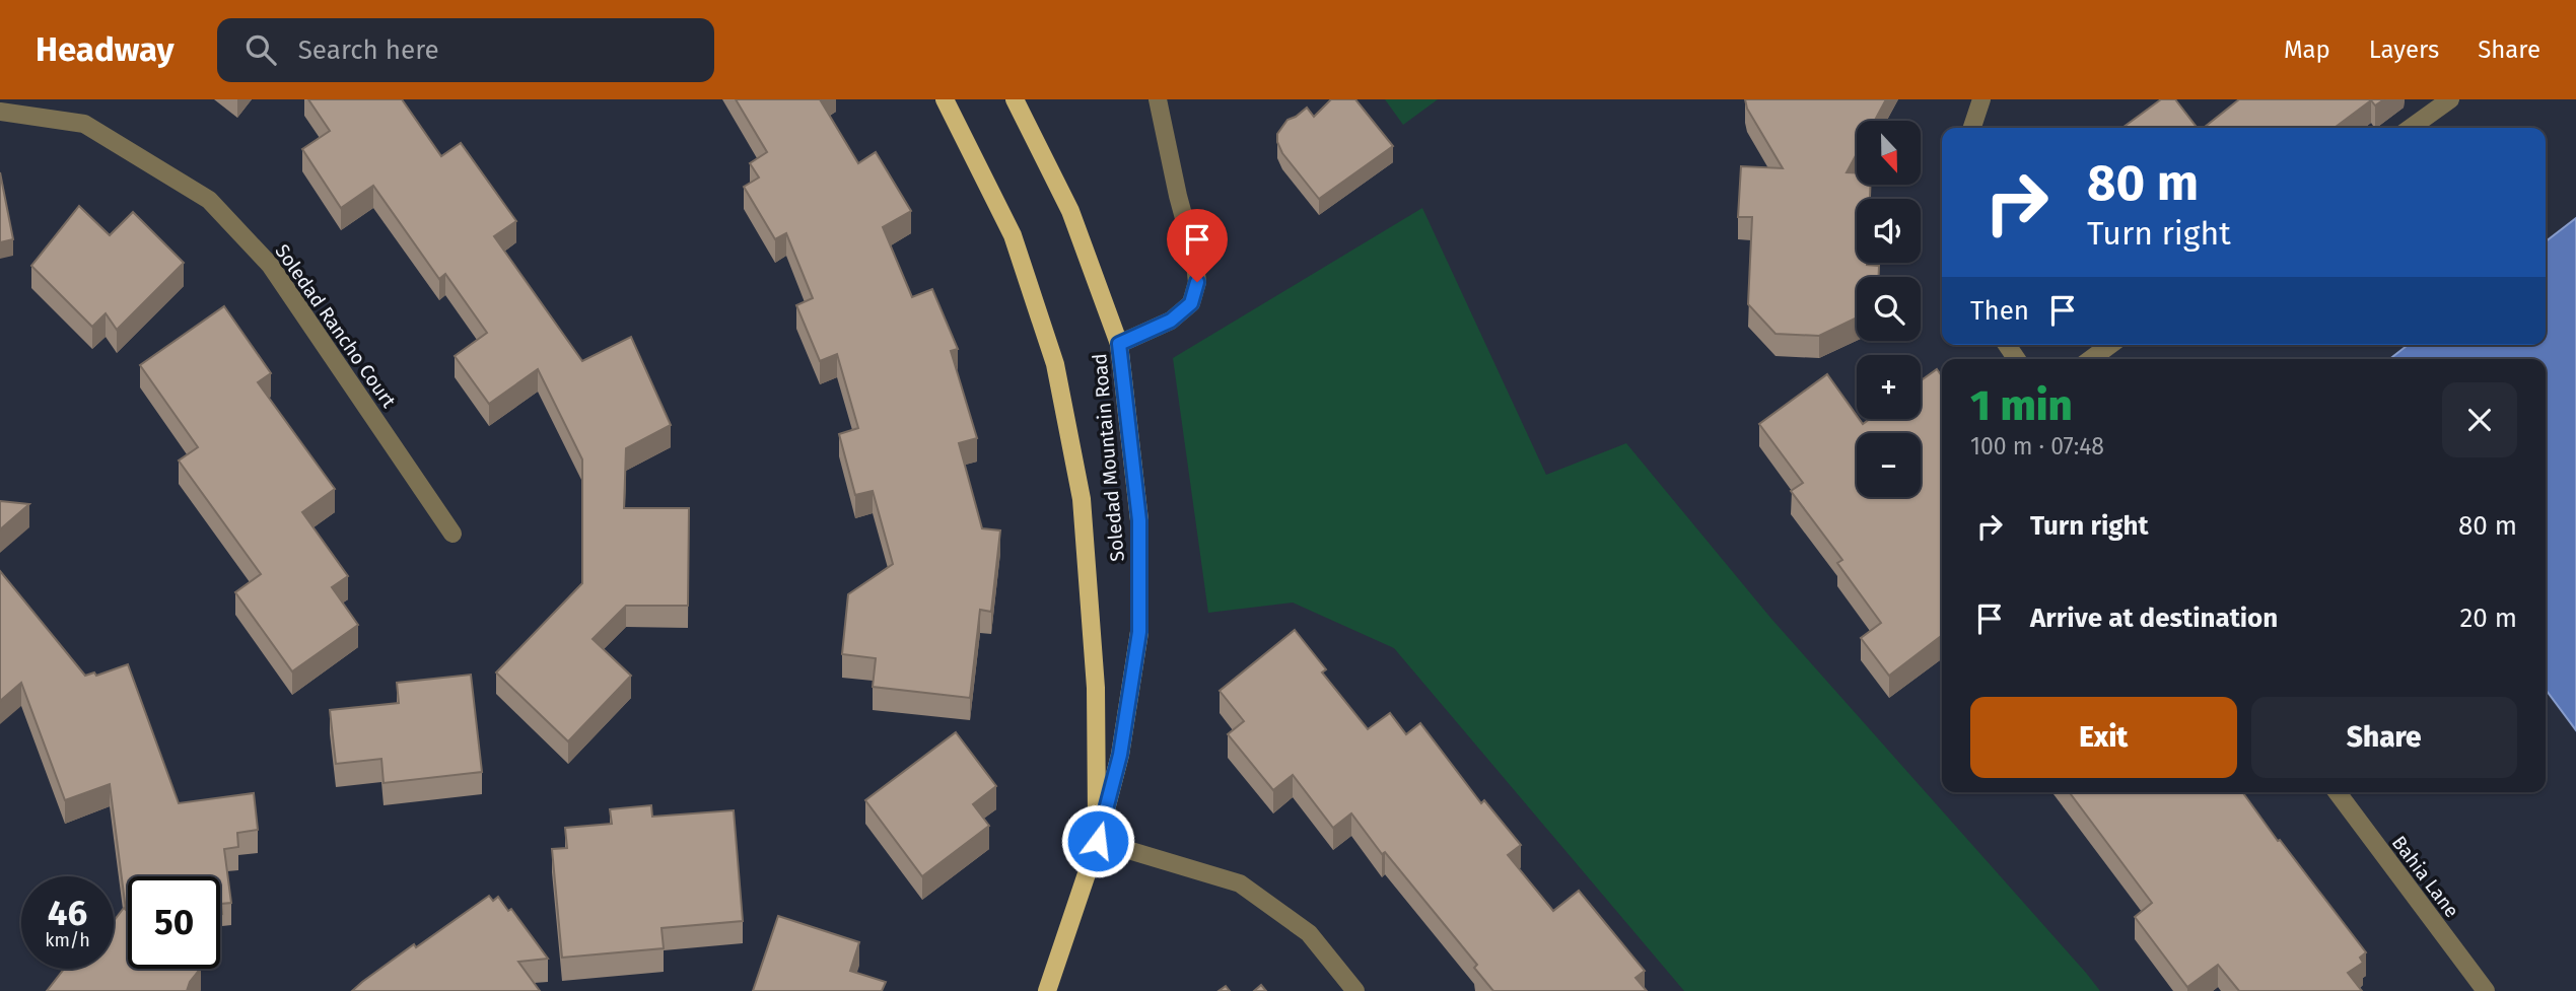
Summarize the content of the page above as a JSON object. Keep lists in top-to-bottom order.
{
  "streets": {
    "main road": ["Soledad Mountain Road"],
    "street": ["Soledad Rancho Court", "Bahia Lane"]
  },
  "north": "bottom",
  "page": {
    "header": "Headway",
    "search": "Search here",
    "nav": ["Map", "Layers", "Share"],
    "map_buttons": ["+", "−"],
    "turn": ["80 m", "Turn right"],
    "then": "Then",
    "heading": ["1 min", "100 m · 07:48"],
    "list": [
      {
        "name": "Turn right",
        "value": "80 m"
      },
      {
        "name": "Arrive at destination",
        "value": "20 m"
      }
    ],
    "buttons": ["Exit", "Share"],
    "speed": "46 km/h",
    "limit": "50"
  }
}
